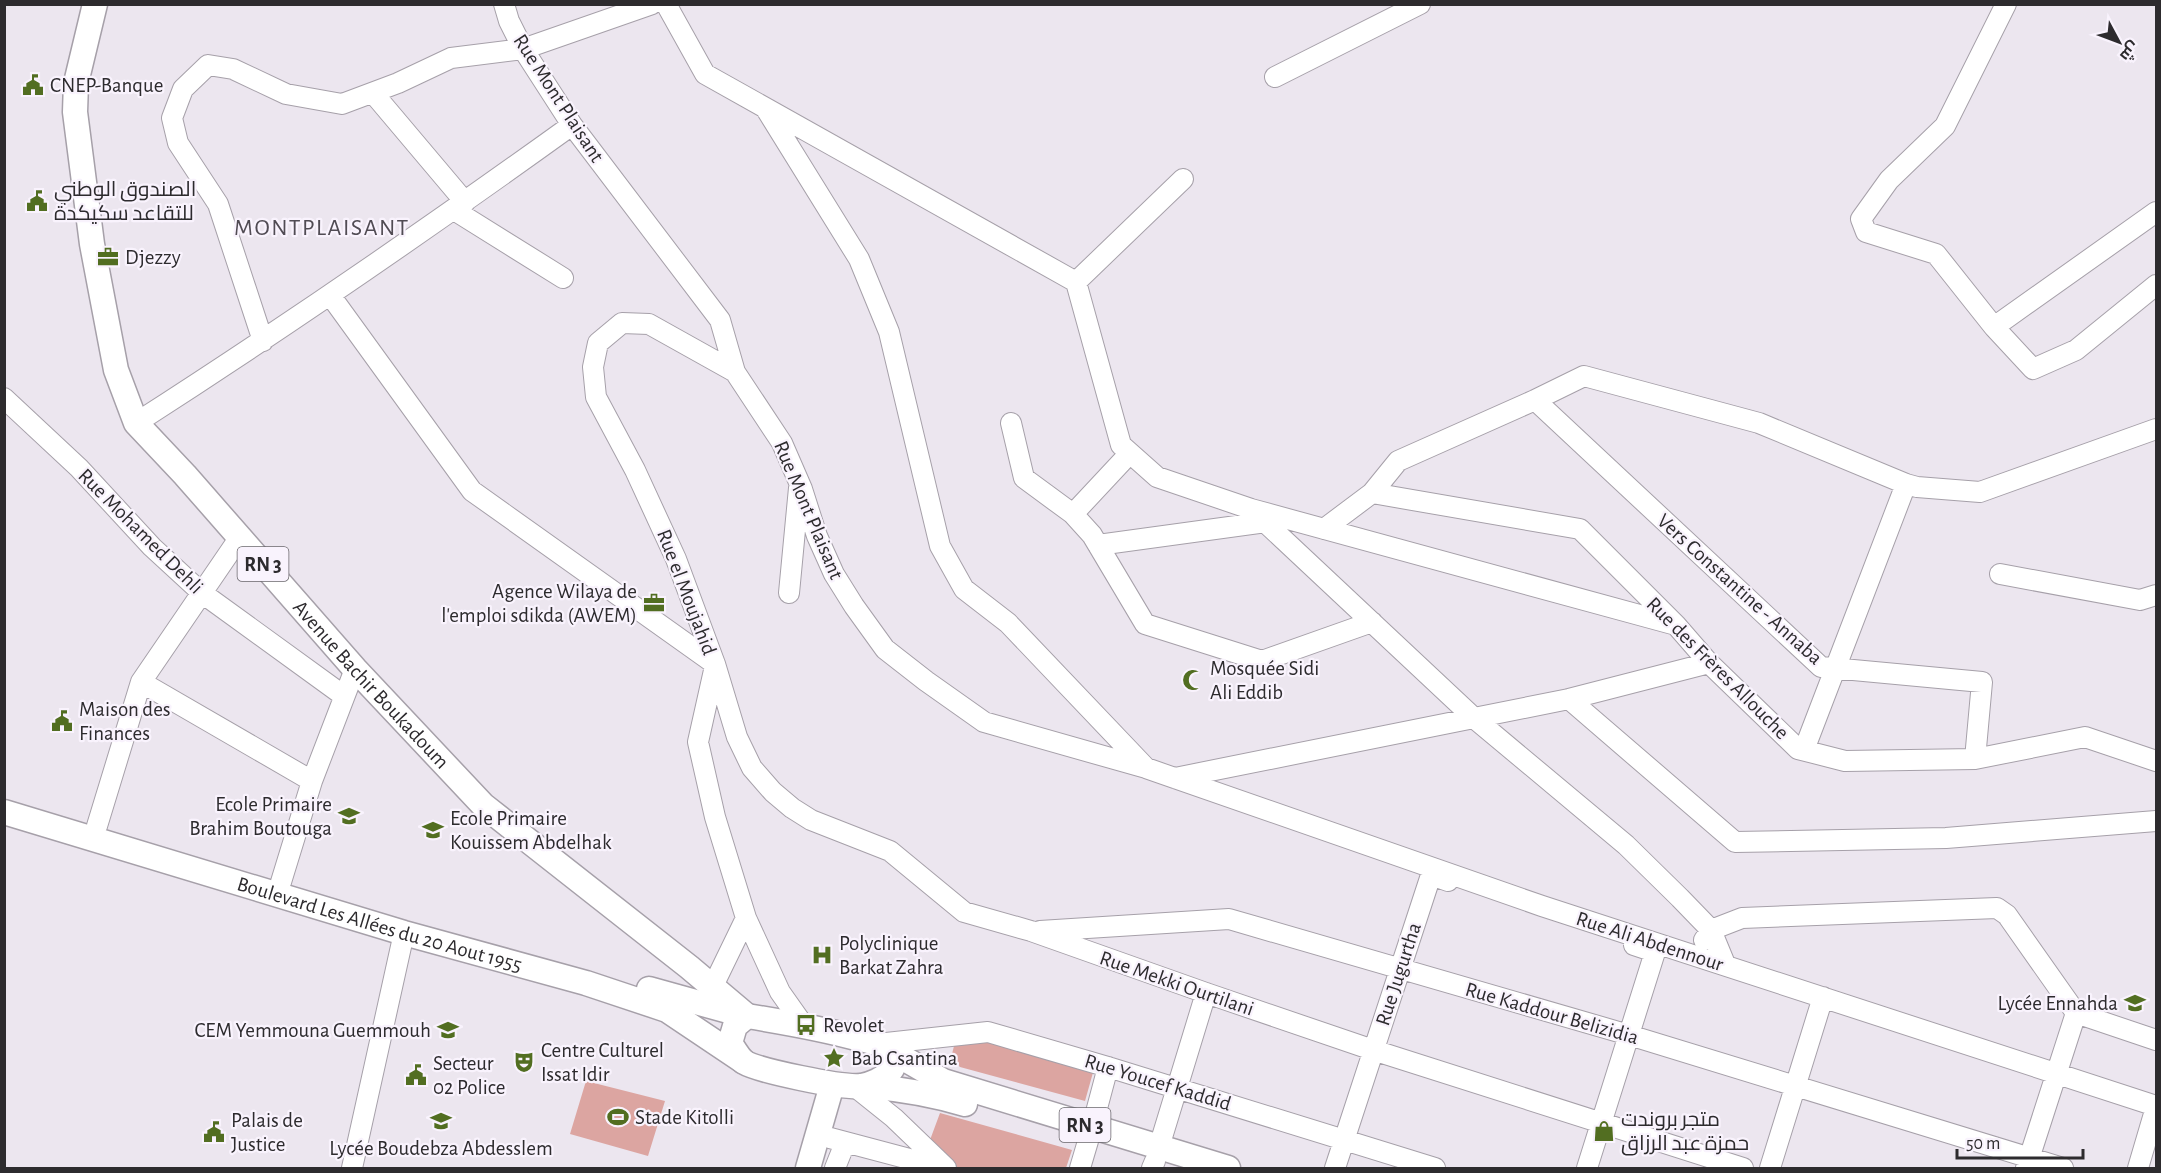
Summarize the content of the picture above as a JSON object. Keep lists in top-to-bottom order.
{
  "streets": {
    "main road": ["RN 3", "Avenue Bachir Boukadoum", "Boulevard Les Allées du 20 Aout 1955"],
    "street": [
      "Rue Mont Plaisant",
      "Rue Mohamed Dehli",
      "Vers Constantine - Annaba",
      "Rue el Moujahid",
      "Rue des Frères Allouche",
      "Rue Ali Abdennour",
      "Rue Jugurtha",
      "Rue Mekki Ourtilani",
      "Rue Kaddour Belizidia",
      "Rue Youcef Kaddid"
    ]
  },
  "crossings": [
    ["Rue Mont Plaisant", "Rue el Moujahid"],
    ["Rue Mont Plaisant", "Rue Ali Abdennour"],
    ["RN 3", "Avenue Bachir Boukadoum"],
    ["RN 3", "Boulevard Les Allées du 20 Aout 1955"],
    ["RN 3", "Rue Youcef Kaddid"],
    ["Vers Constantine - Annaba", "Rue des Frères Allouche"],
    ["Rue el Moujahid", "Rue Mekki Ourtilani"],
    ["Avenue Bachir Boukadoum", "Boulevard Les Allées du 20 Aout 1955"],
    ["Rue Ali Abdennour", "Rue Jugurtha"],
    ["Rue Jugurtha", "Rue Mekki Ourtilani"],
    ["Rue Jugurtha", "Rue Kaddour Belizidia"],
    ["Rue Jugurtha", "Rue Youcef Kaddid"],
    ["Rue Mekki Ourtilani", "Rue Kaddour Belizidia"]
  ],
  "districts": ["MONTPLAISANT"],
  "places": {
    "public building": [
      "CNEP-Banque",
      "الصندوق الوطني للتقاعد سكيكدة",
      "Maison des Finances",
      "Secteur 02 Police",
      "Palais de Justice"
    ],
    "office": ["Djezzy", "Agence Wilaya de l'emploi sdikda (AWEM)"],
    "mosque": ["Mosquée Sidi Ali Eddib"],
    "school or university": [
      "Ecole Primaire Brahim Boutouga",
      "Ecole Primaire Kouissem Abdelhak",
      "Lycée Ennahda",
      "CEM Yemmouna Guemmouh",
      "Lycée Boudebza Abdesslem"
    ],
    "hospital": ["Polyclinique Barkat Zahra"],
    "bus stop": ["Revolet"],
    "place": ["Bab Csantina"],
    "theatre": ["Centre Culturel Issat Idir"],
    "sports": ["Stade Kitolli"],
    "shop": ["متجر بروندت حمزة عبد الرزاق"]
  },
  "scale_bar": "50 m",
  "north": "bottom right"
}
